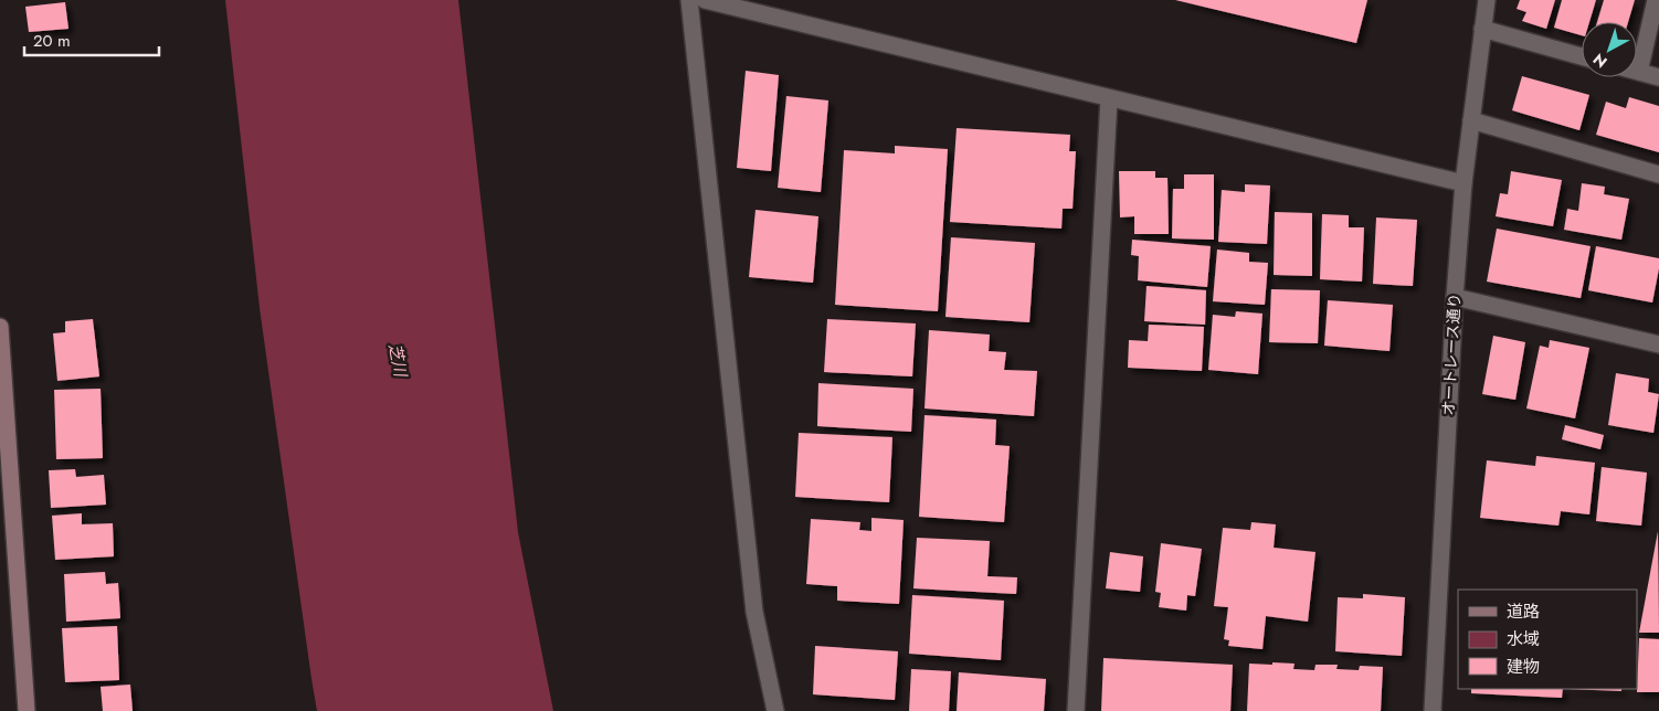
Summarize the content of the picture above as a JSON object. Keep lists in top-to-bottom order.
{
  "streets": {
    "street": ["オートレース通り"]
  },
  "water": ["芝川"],
  "legend": ["道路", "水域", "建物"],
  "scale_bar": "20 m",
  "north": "bottom left"
}
